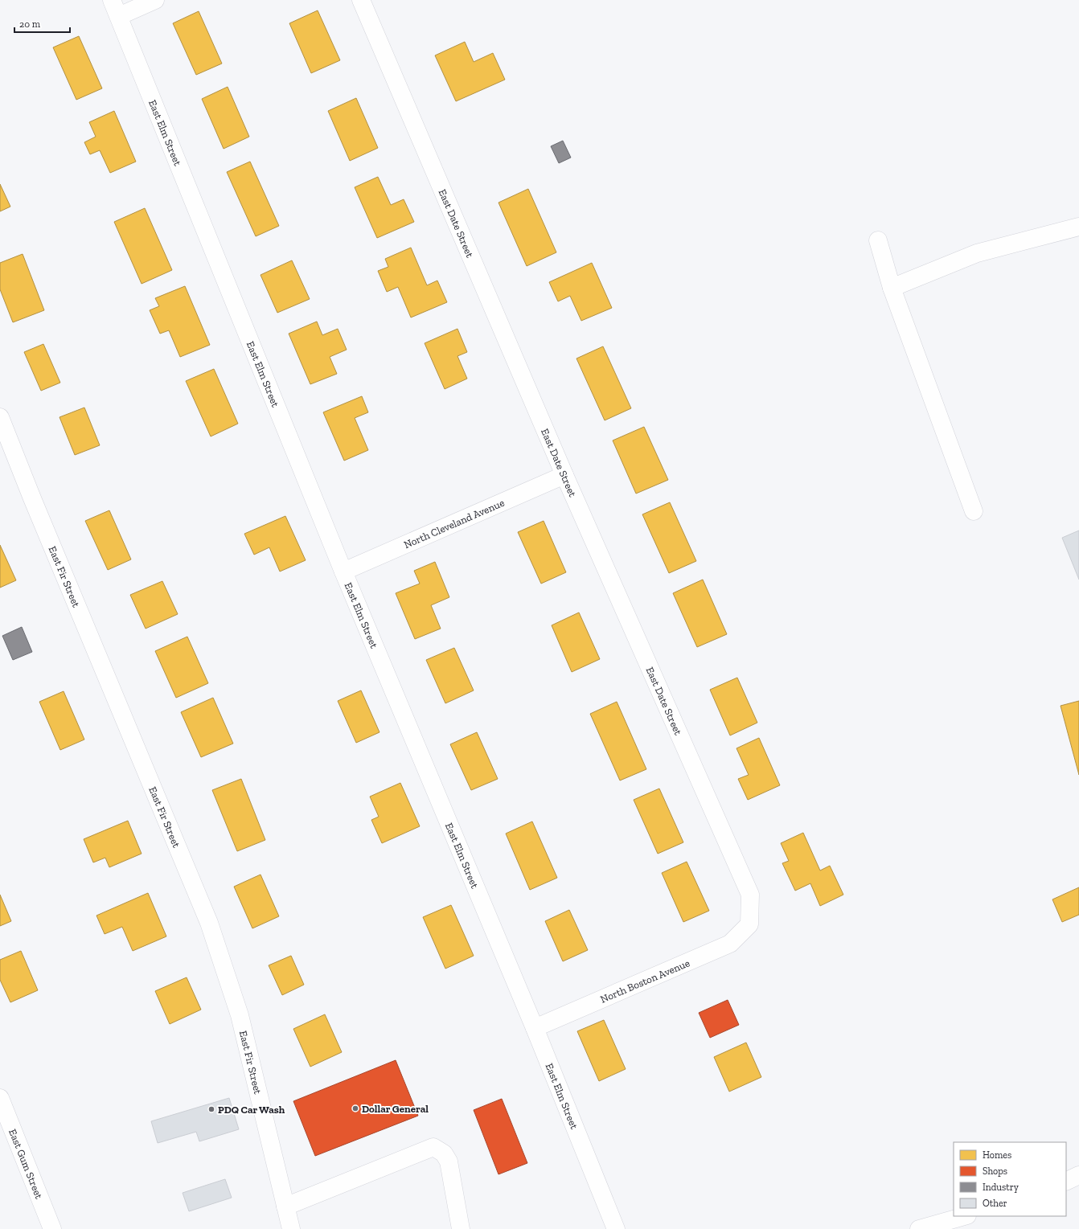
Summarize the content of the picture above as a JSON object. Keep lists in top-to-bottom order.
{
  "streets": {
    "street": [
      "East Elm Street",
      "East Date Street",
      "North Cleveland Avenue",
      "East Fir Street",
      "North Boston Avenue",
      "East Gum Street"
    ]
  },
  "crossings": [
    ["East Elm Street", "North Cleveland Avenue"],
    ["East Elm Street", "North Boston Avenue"],
    ["East Date Street", "North Cleveland Avenue"],
    ["East Date Street", "North Boston Avenue"]
  ],
  "places": ["Dollar General", "PDQ Car Wash"],
  "legend": [
    "Homes",
    "Shops",
    "Industry",
    "Other"
  ],
  "scale_bar": "20 m"
}
